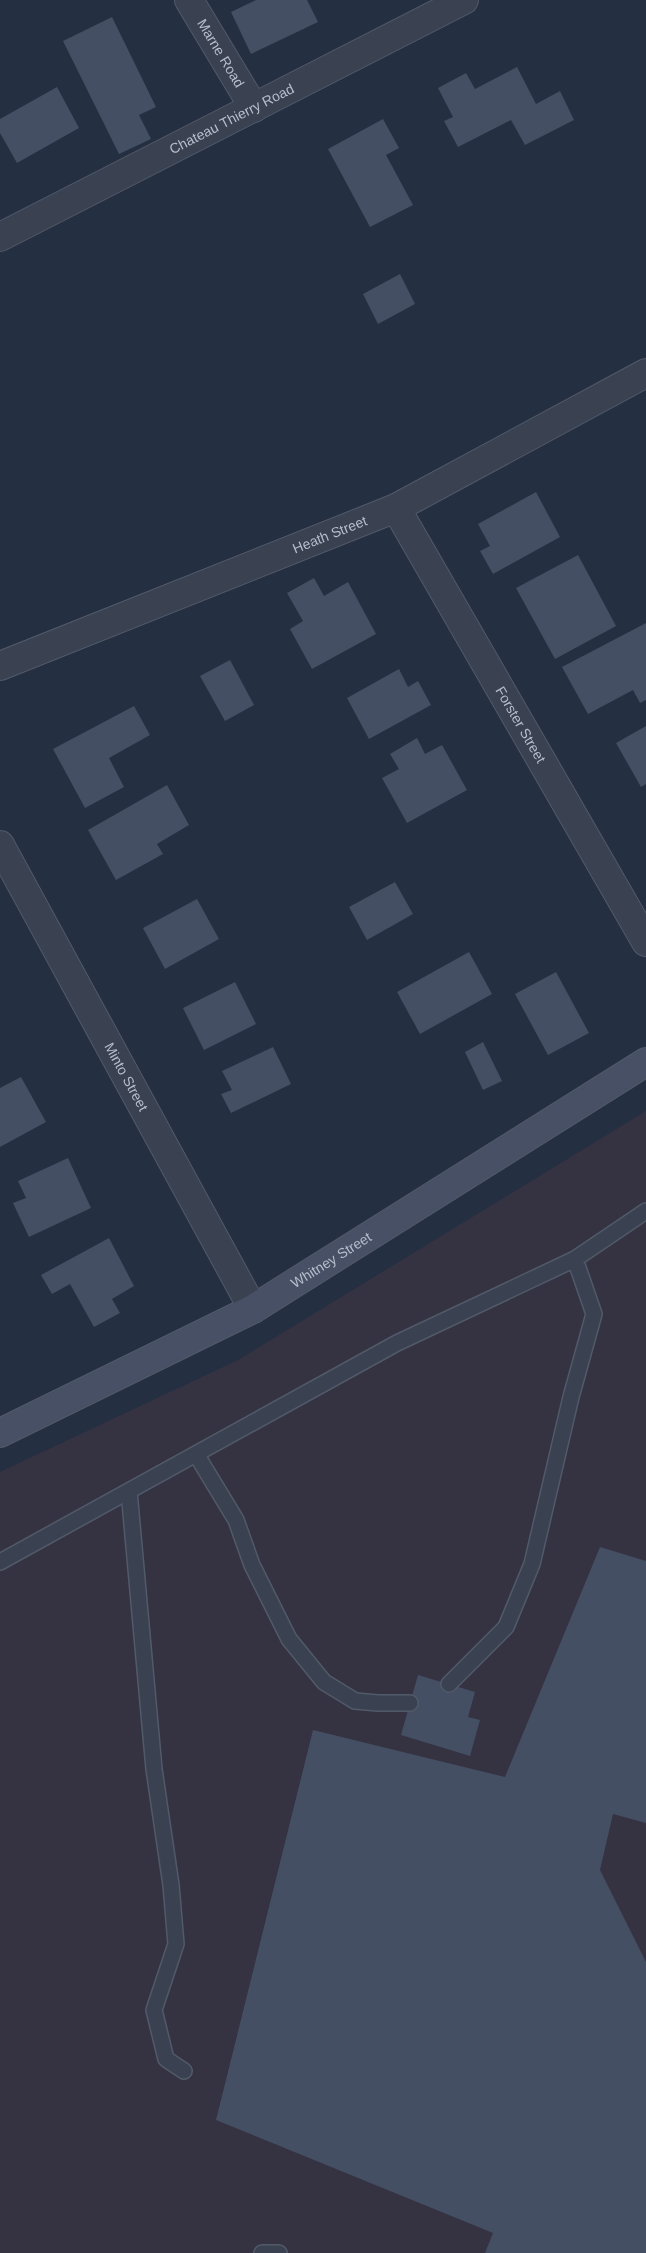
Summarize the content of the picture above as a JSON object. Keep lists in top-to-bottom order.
{
  "streets": {
    "street": [
      "Marne Road",
      "Chateau Thierry Road",
      "Heath Street",
      "Forster Street",
      "Minto Street",
      "Whitney Street"
    ]
  },
  "crossings": [
    ["Marne Road", "Chateau Thierry Road"],
    ["Heath Street", "Forster Street"],
    ["Minto Street", "Whitney Street"]
  ]
}
